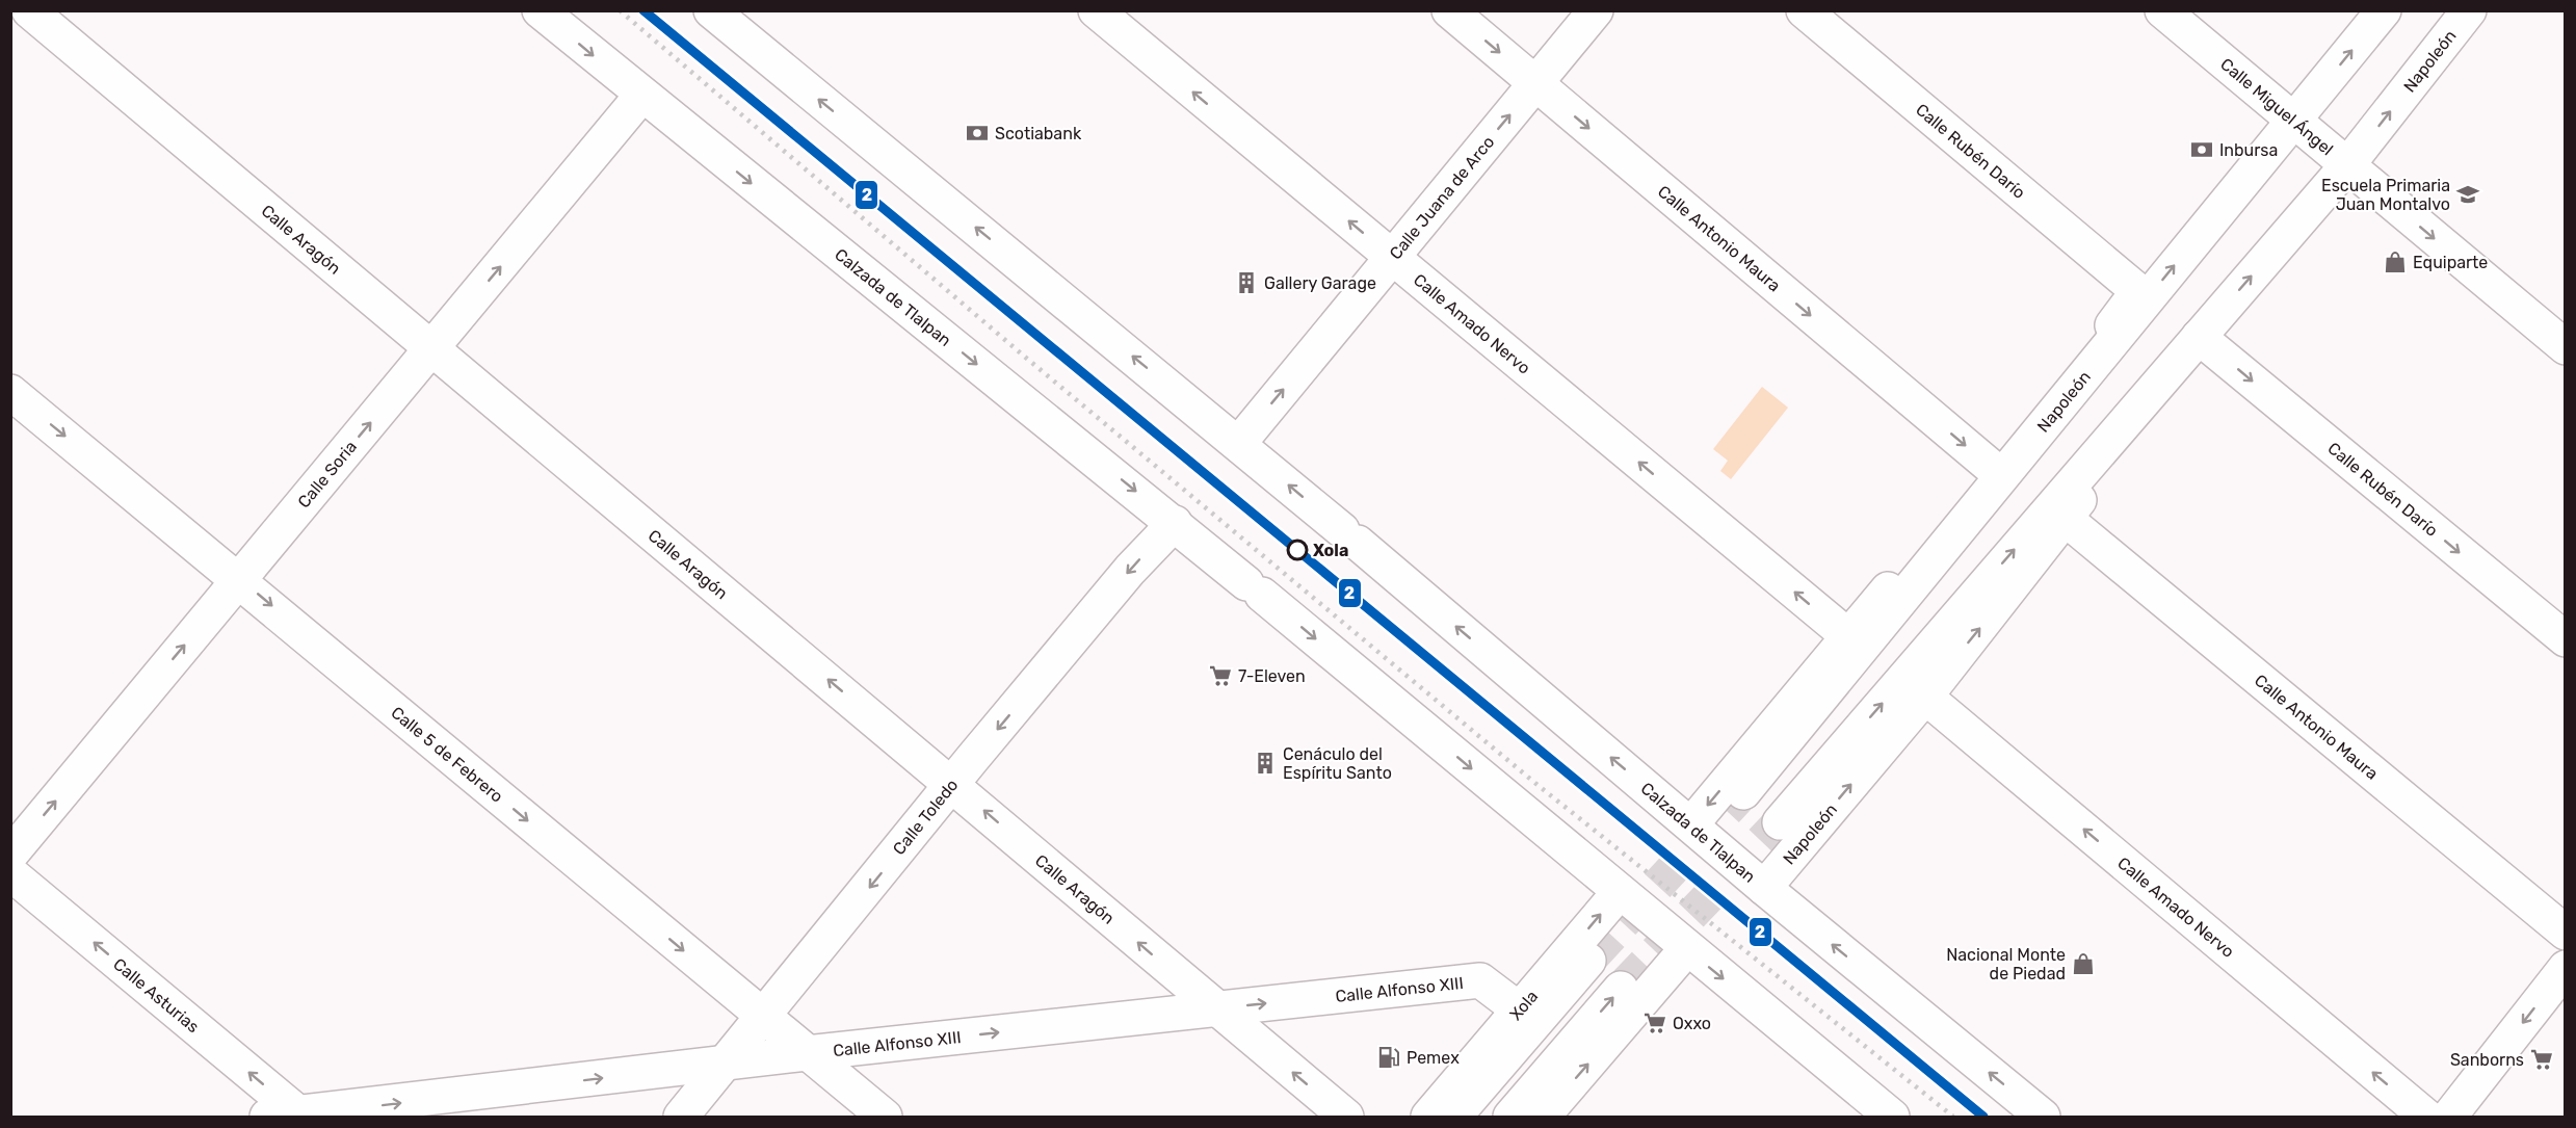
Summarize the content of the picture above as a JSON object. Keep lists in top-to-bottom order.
{
  "streets": {
    "main road": [
      "Napoleón",
      "Calle Miguel Ángel",
      "Calle Rubén Darío",
      "Calle Juana de Arco",
      "Calle Antonio Maura",
      "Calle Aragón",
      "Calzada de Tlalpan",
      "Calle Amado Nervo",
      "Calle Soria",
      "Calle 5 de Febrero",
      "Calle Toledo",
      "Calle Alfonso XIII",
      "Calle Asturias",
      "Xola"
    ]
  },
  "crossings": [
    ["Napoleón", "Calle Miguel Ángel"],
    ["Napoleón", "Calle Rubén Darío"],
    ["Napoleón", "Calle Antonio Maura"],
    ["Napoleón", "Calzada de Tlalpan"],
    ["Napoleón", "Calle Amado Nervo"],
    ["Calle Juana de Arco", "Calle Antonio Maura"],
    ["Calle Juana de Arco", "Calzada de Tlalpan"],
    ["Calle Juana de Arco", "Calle Amado Nervo"],
    ["Calle Aragón", "Calle Soria"],
    ["Calle Aragón", "Calle Toledo"],
    ["Calle Aragón", "Calle Alfonso XIII"],
    ["Calzada de Tlalpan", "Calle Soria"],
    ["Calzada de Tlalpan", "Calle Toledo"],
    ["Calzada de Tlalpan", "Xola"],
    ["Calle Soria", "Calle 5 de Febrero"],
    ["Calle 5 de Febrero", "Calle Toledo"],
    ["Calle 5 de Febrero", "Calle Alfonso XIII"],
    ["Calle Toledo", "Calle Alfonso XIII"],
    ["Calle Alfonso XIII", "Calle Asturias"],
    ["Calle Alfonso XIII", "Xola"]
  ],
  "one_way": [
    "Napoleón",
    "Calle Miguel Ángel",
    "Calle Rubén Darío",
    "Calle Juana de Arco",
    "Calle Antonio Maura",
    "Calle Aragón",
    "Calle Amado Nervo",
    "Calle Soria",
    "Calle 5 de Febrero",
    "Calle Toledo",
    "Calle Alfonso XIII",
    "Calle Asturias"
  ],
  "places": {
    "bank": ["Scotiabank", "Inbursa"],
    "school or university": ["Escuela Primaria Juan Montalvo"],
    "shop": ["Equiparte", "Nacional Monte de Piedad"],
    "building": ["Gallery Garage", "Cenáculo del Espíritu Santo"],
    "other": ["Xola"],
    "supermarket": ["7-Eleven", "Oxxo", "Sanborns"],
    "fuel station": ["Pemex"]
  },
  "lines": ["transit line 2"]
}
